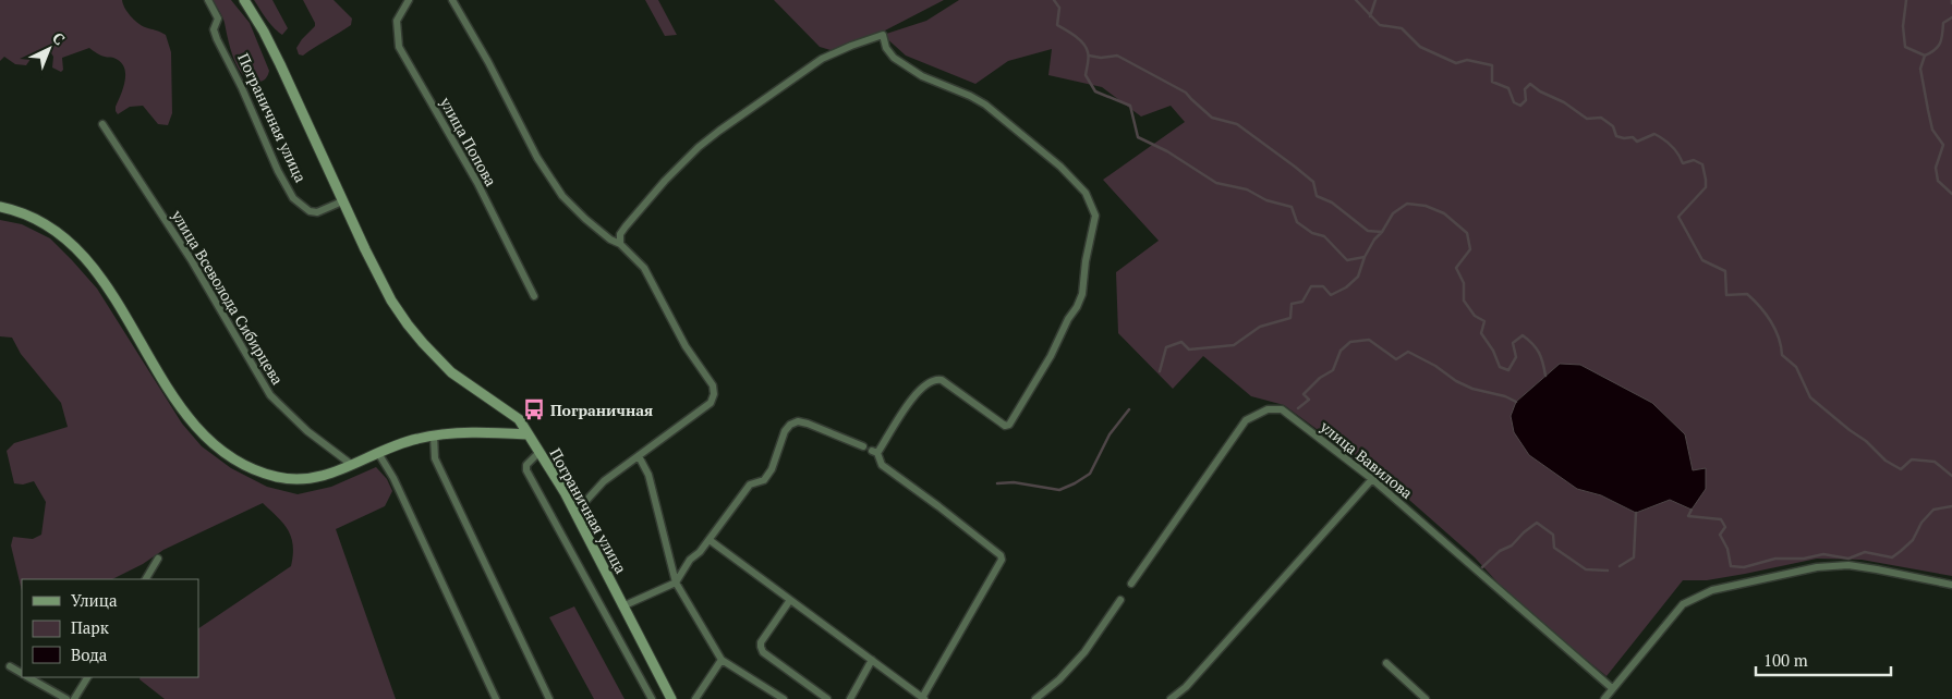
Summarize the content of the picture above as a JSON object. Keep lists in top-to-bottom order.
{
  "streets": {
    "main road": ["Пограничная улица"],
    "street": ["улица Попова", "улица Всеволода Сибирцева", "улица Вавилова"]
  },
  "places": {
    "bus stop": ["Пограничная"]
  },
  "legend": ["Улица", "Парк", "Вода"],
  "scale_bar": "100 m",
  "north": "top right"
}
